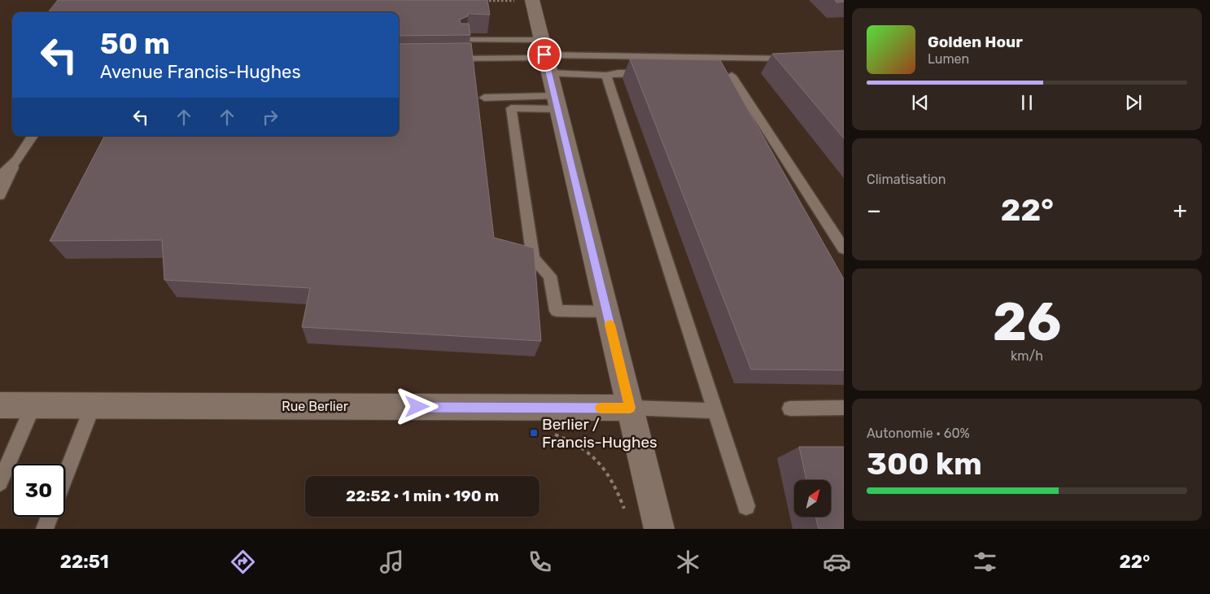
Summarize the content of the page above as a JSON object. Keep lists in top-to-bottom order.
{
  "streets": {
    "street": ["Rue Berlier"]
  },
  "places": {
    "transit": ["Berlier / Francis-Hughes"]
  },
  "north": "top right",
  "page": {
    "turn": ["50 m", "Avenue Francis-Hughes"],
    "song": ["Golden Hour", "Lumen"],
    "tile": [
      "Climatisation",
      ["26", "km/h"],
      ["Autonomie · 60%", "300 km"]
    ],
    "heat": ["−", "22°", "+"],
    "limit": "30",
    "trip": "22:52 · 1 min · 190 m",
    "tabs": ["22:51", "22°"]
  }
}
